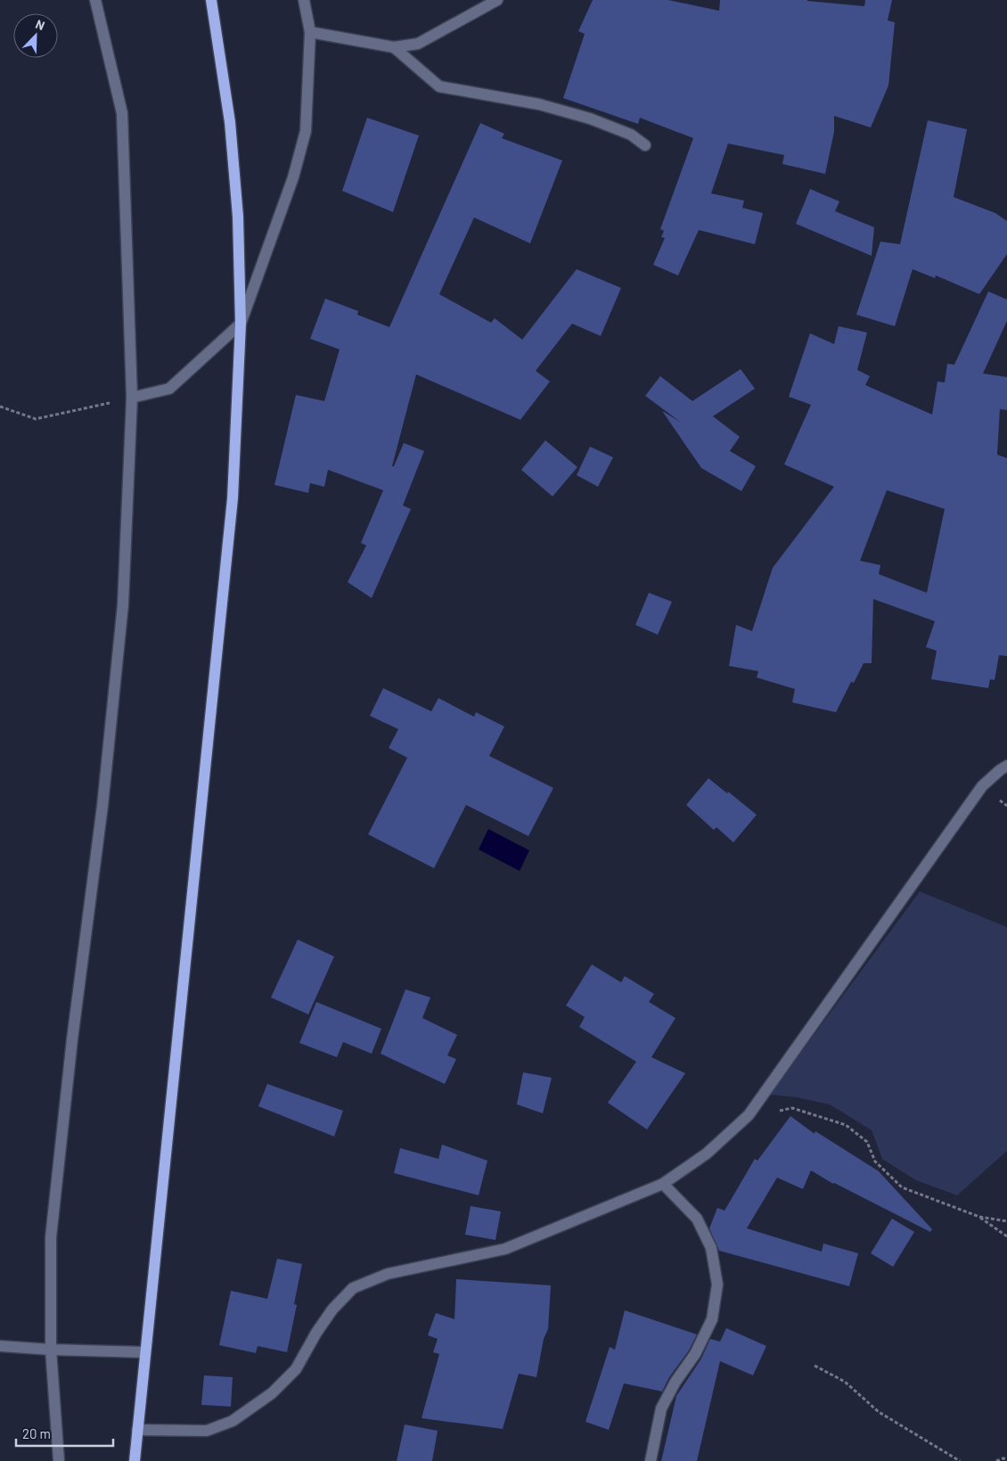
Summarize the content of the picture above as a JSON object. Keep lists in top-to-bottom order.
{
  "scale_bar": "20 m",
  "north": "top right"
}
